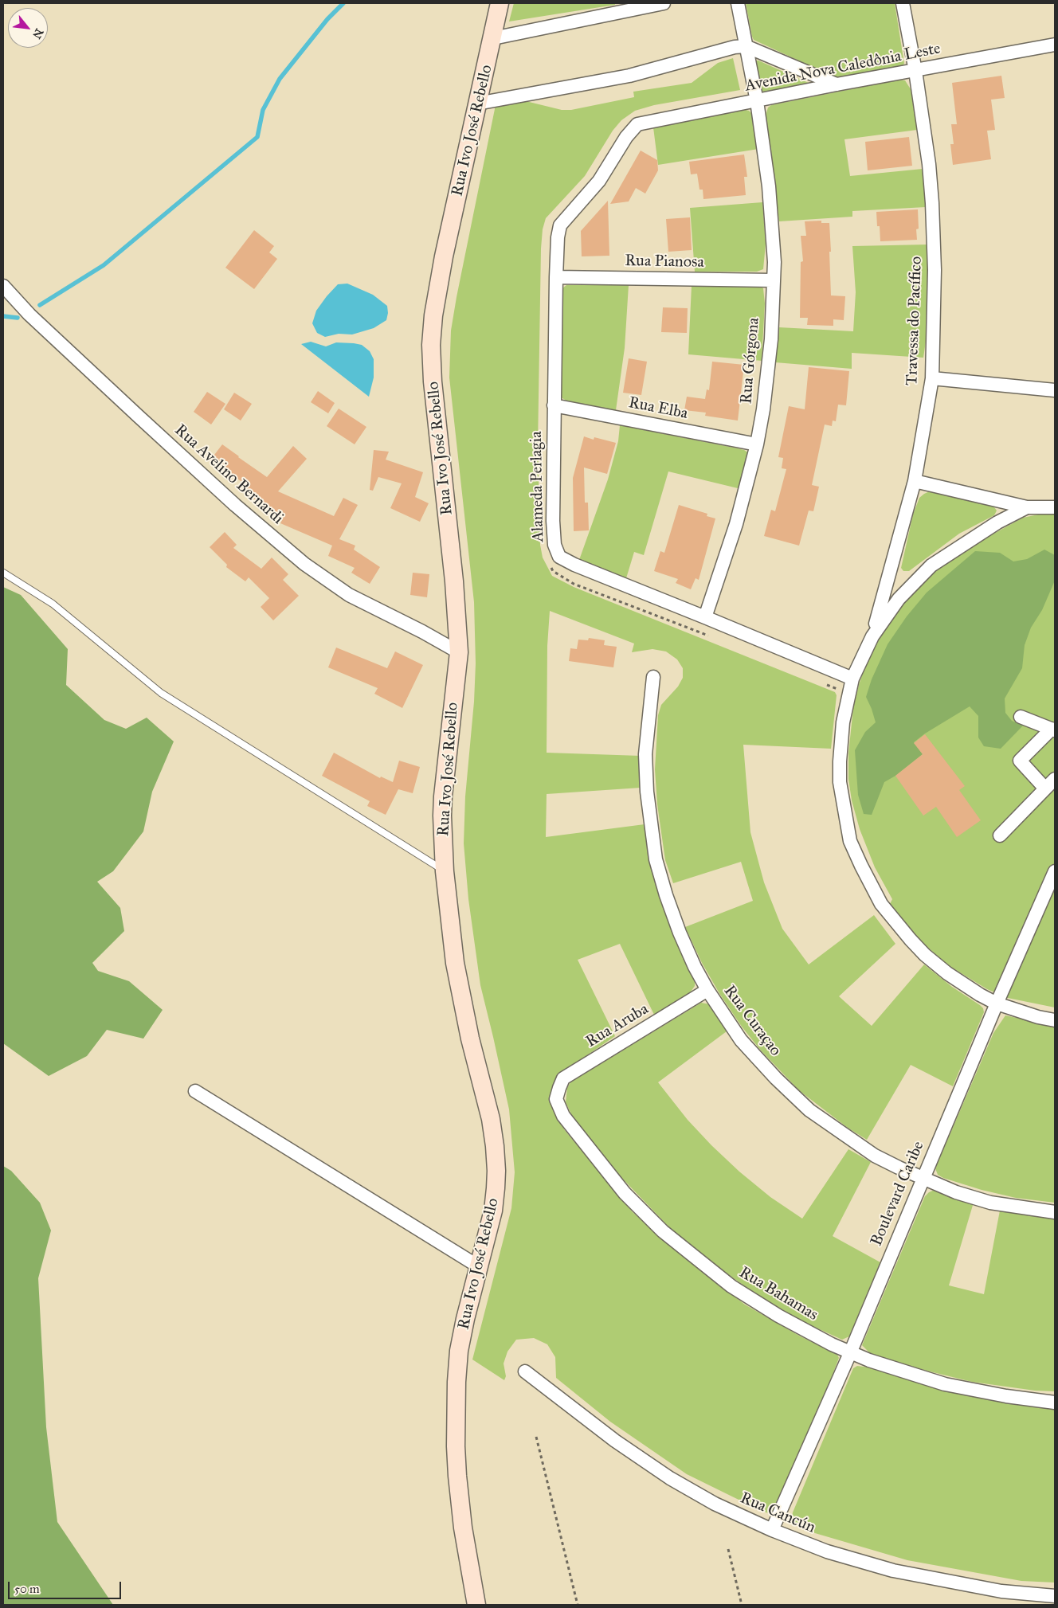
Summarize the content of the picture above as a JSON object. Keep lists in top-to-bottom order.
{
  "streets": {
    "street": [
      "Avenida Nova Caledônia Leste",
      "Rua Ivo José Rebello",
      "Rua Pianosa",
      "Travessa do Pacífico",
      "Rua Górgona",
      "Rua Elba",
      "Rua Avelino Bernardi",
      "Alameda Perlagia",
      "Rua Curaçao",
      "Rua Aruba",
      "Boulevard Caribe",
      "Rua Bahamas",
      "Rua Cancún"
    ]
  },
  "crossings": [
    ["Avenida Nova Caledônia Leste", "Travessa do Pacífico"],
    ["Avenida Nova Caledônia Leste", "Rua Górgona"],
    ["Avenida Nova Caledônia Leste", "Alameda Perlagia"],
    ["Rua Ivo José Rebello", "Rua Avelino Bernardi"],
    ["Rua Pianosa", "Rua Górgona"],
    ["Rua Pianosa", "Alameda Perlagia"],
    ["Rua Górgona", "Rua Elba"],
    ["Rua Górgona", "Alameda Perlagia"],
    ["Rua Elba", "Alameda Perlagia"],
    ["Rua Curaçao", "Rua Aruba"],
    ["Rua Curaçao", "Boulevard Caribe"],
    ["Rua Aruba", "Rua Bahamas"],
    ["Boulevard Caribe", "Rua Bahamas"],
    ["Boulevard Caribe", "Rua Cancún"]
  ],
  "scale_bar": "50 m",
  "north": "bottom right"
}
